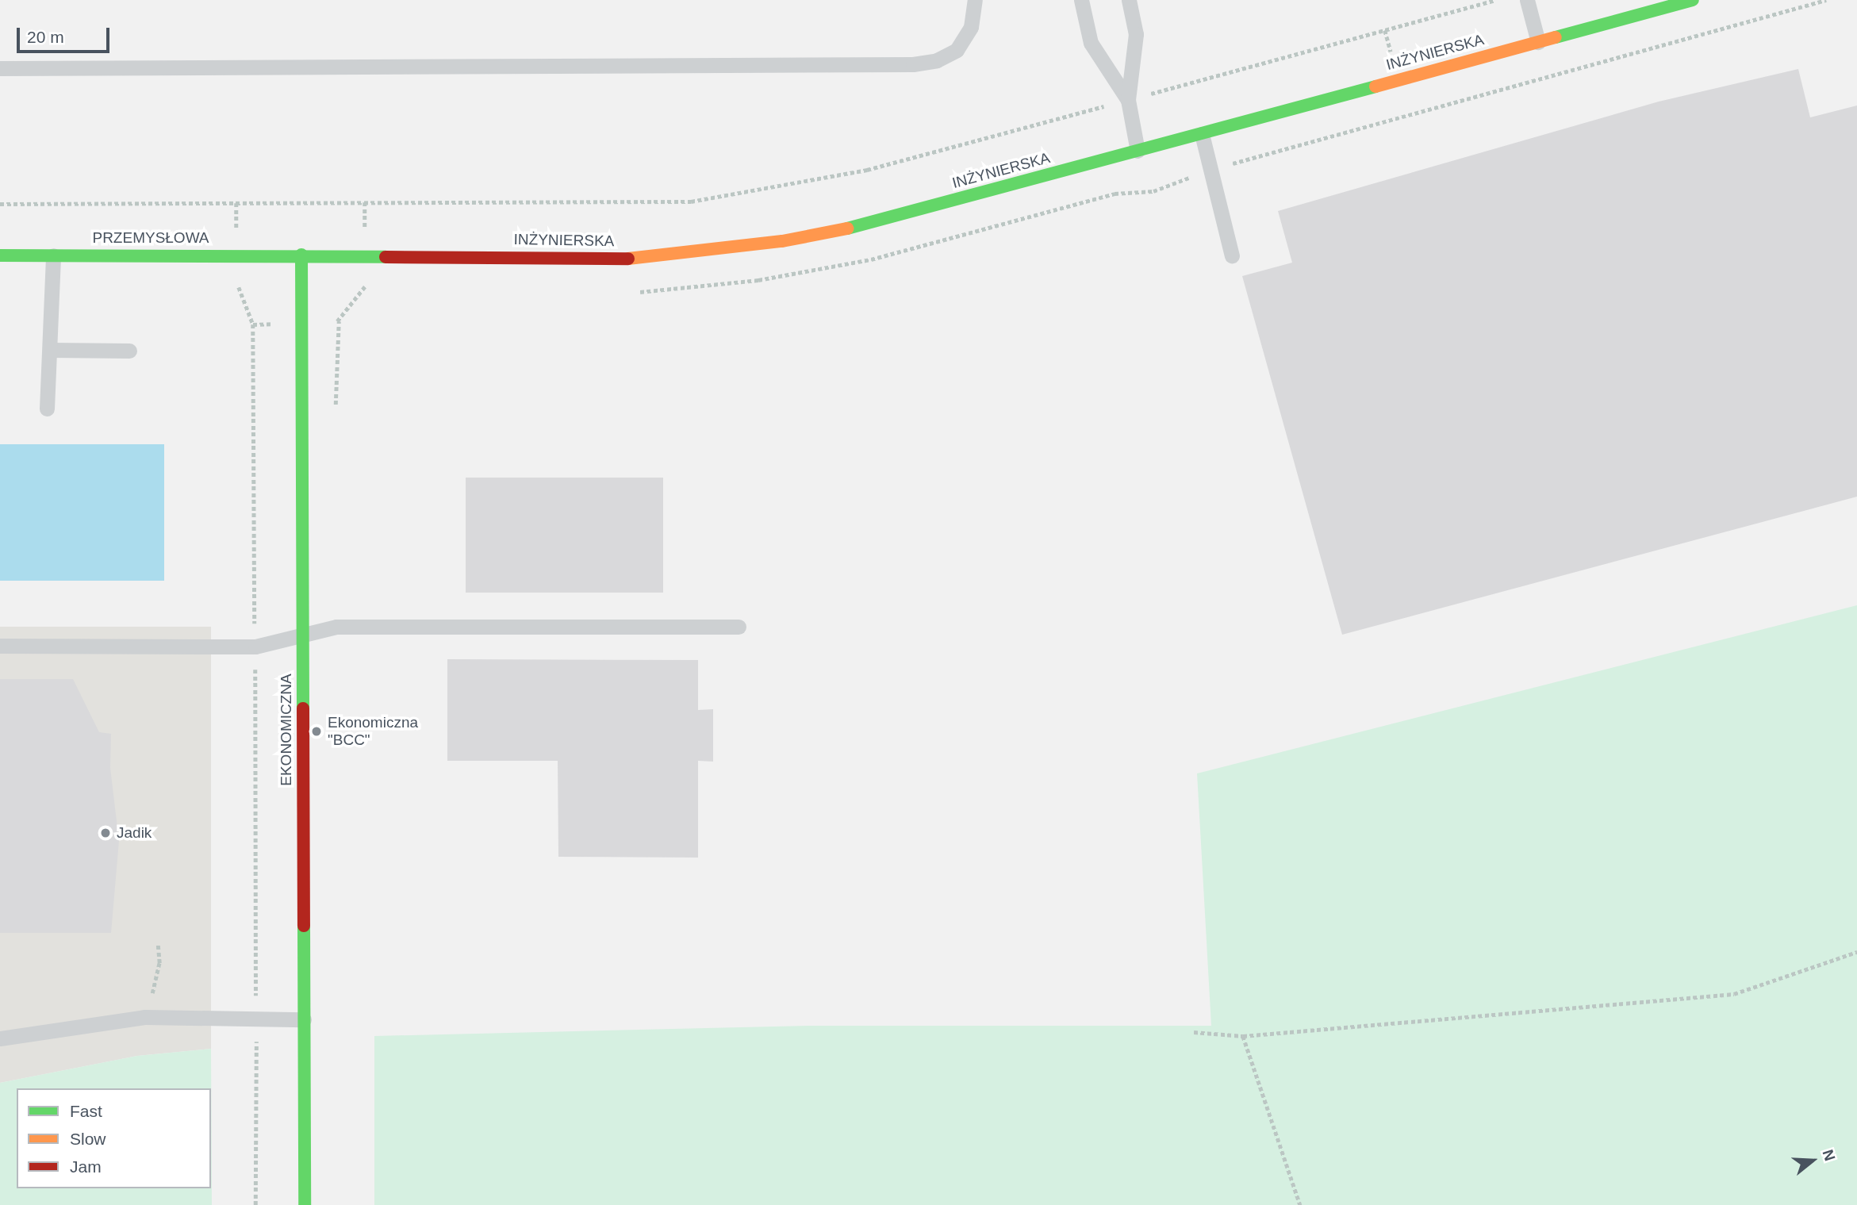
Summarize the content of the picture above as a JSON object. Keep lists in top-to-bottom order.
{
  "streets": {
    "street": ["INŻYNIERSKA", "PRZEMYSŁOWA", "EKONOMICZNA"]
  },
  "crossings": [
    ["INŻYNIERSKA", "PRZEMYSŁOWA"],
    ["INŻYNIERSKA", "EKONOMICZNA"],
    ["PRZEMYSŁOWA", "EKONOMICZNA"]
  ],
  "places": ["Ekonomiczna \"BCC\"", "Jadik"],
  "legend": ["Fast", "Slow", "Jam"],
  "scale_bar": "20 m",
  "north": "right"
}
